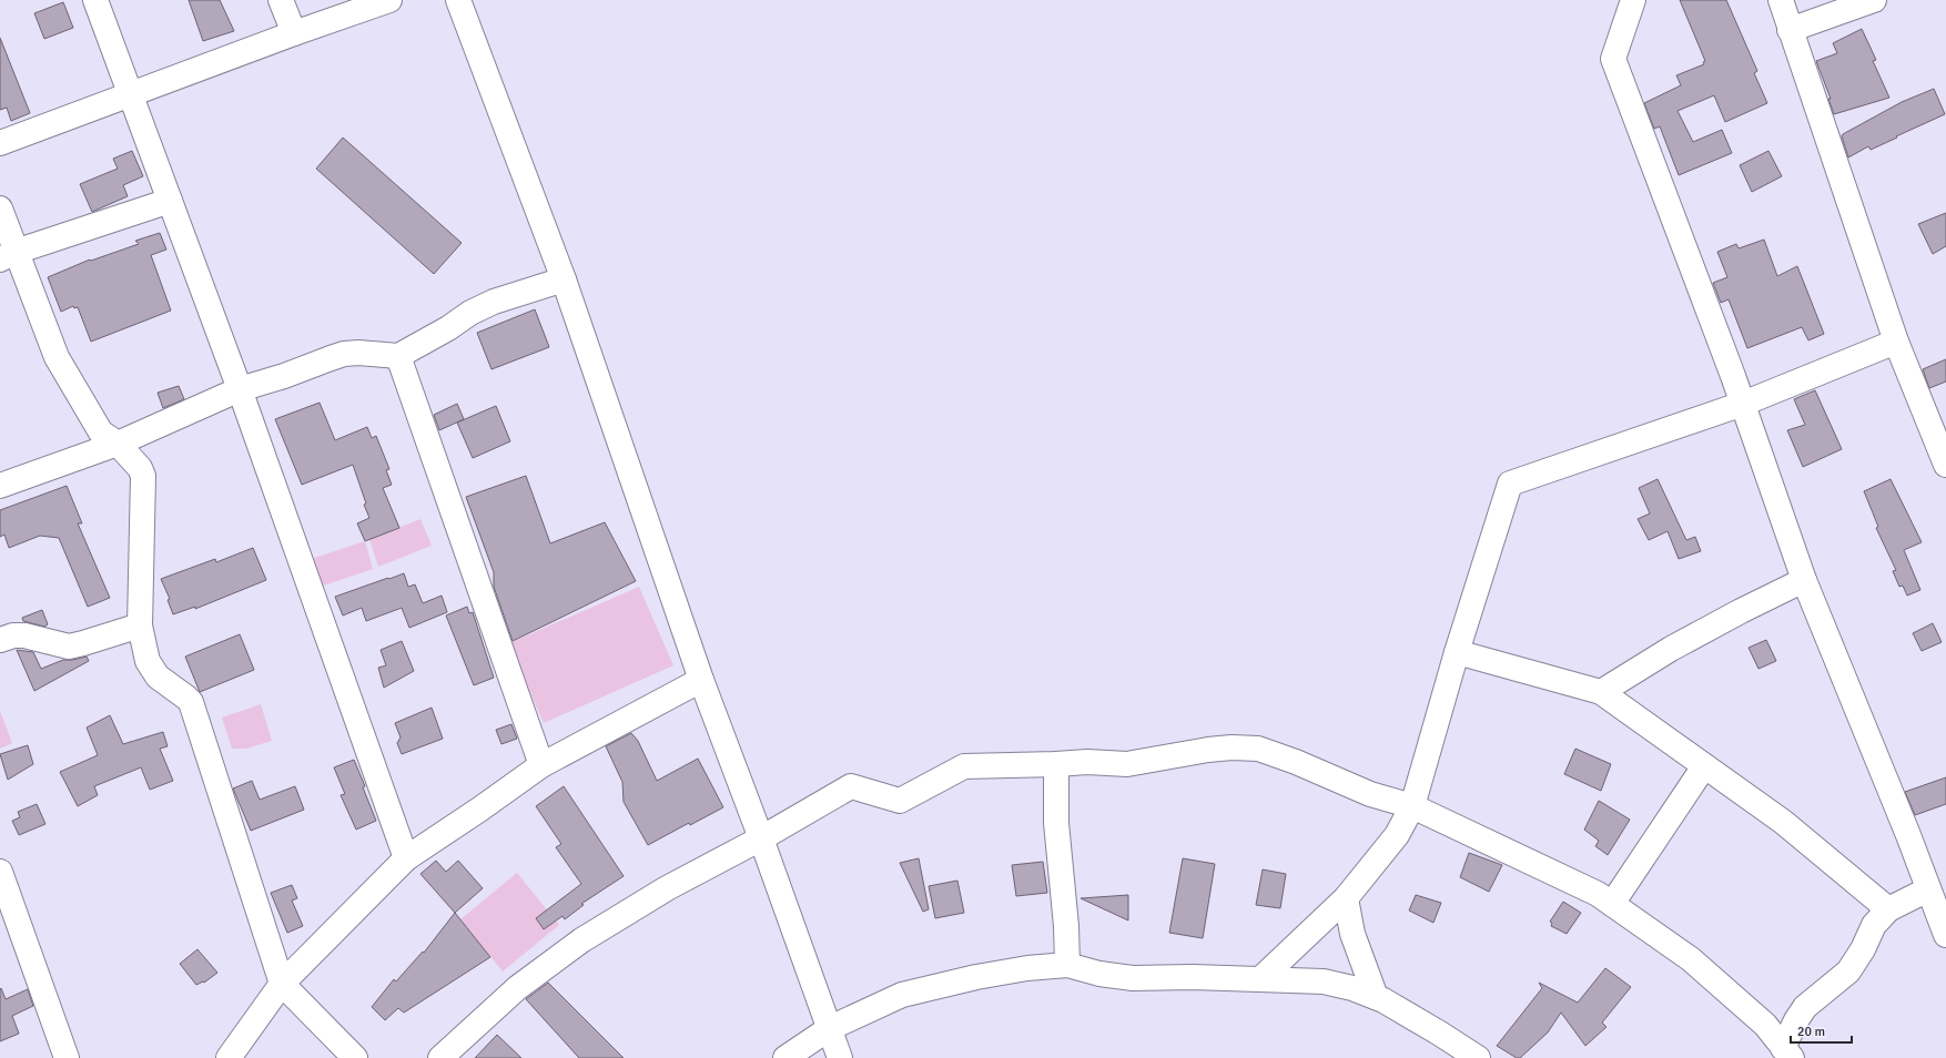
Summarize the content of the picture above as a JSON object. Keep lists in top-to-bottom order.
{
  "scale_bar": "20 m"
}
